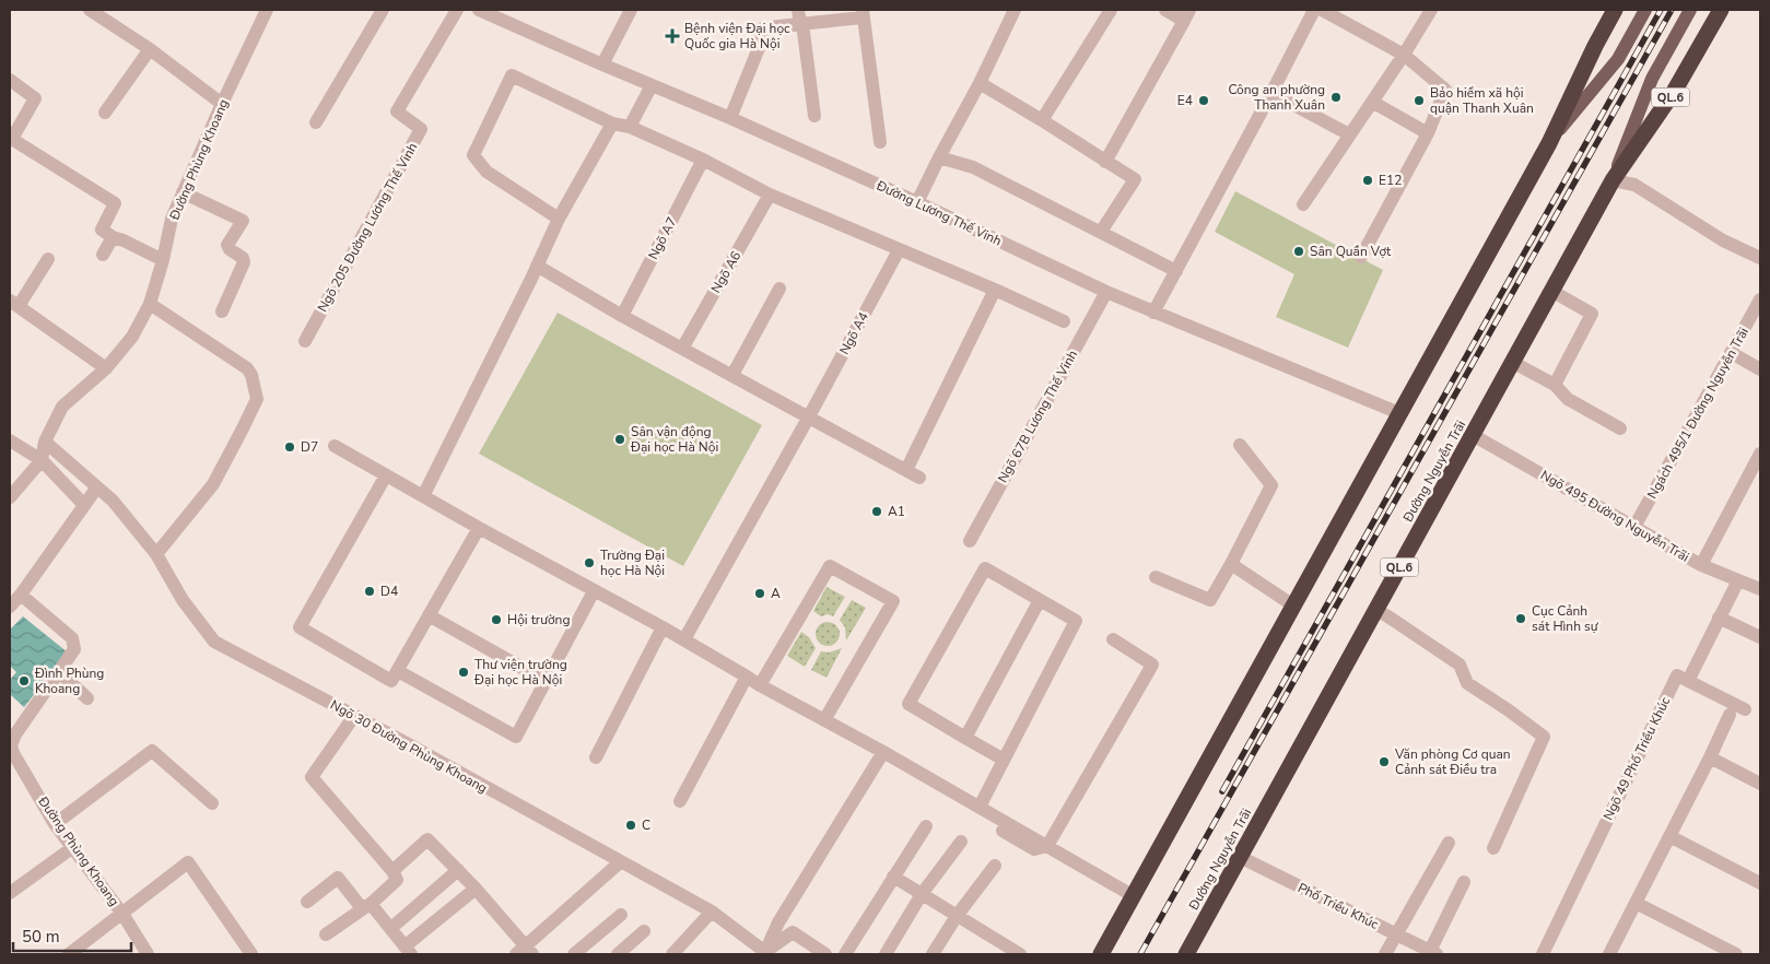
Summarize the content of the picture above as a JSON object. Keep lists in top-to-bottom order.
{
  "streets": {
    "highway": ["QL.6", "Đường Nguyễn Trãi"],
    "street": [
      "Đường Phùng Khoang",
      "Đường Lương Thế Vinh",
      "Ngõ 205 Đường Lương Thế Vinh",
      "Ngõ A7",
      "Ngõ A6",
      "Ngõ A4",
      "Ngách 495/1 Đường Nguyễn Trãi",
      "Ngõ 67B Lương Thế Vinh",
      "Ngõ 495 Đường Nguyễn Trãi",
      "Ngõ 30 Đường Phùng Khoang",
      "Ngõ 49 Phố Triều Khúc",
      "Phố Triều Khúc"
    ]
  },
  "crossings": [
    ["Đường Lương Thế Vinh", "Ngõ 67B Lương Thế Vinh"],
    ["Ngách 495/1 Đường Nguyễn Trãi", "Ngõ 495 Đường Nguyễn Trãi"],
    ["Đường Nguyễn Trãi", "Ngõ 495 Đường Nguyễn Trãi"],
    ["Đường Nguyễn Trãi", "Phố Triều Khúc"]
  ],
  "places": {
    "health": ["Bệnh viện Đại học Quốc gia Hà Nội"],
    "other": [
      "Công an phường Thanh Xuân",
      "E4",
      "Bảo hiểm xã hội quận Thanh Xuân",
      "E12",
      "Sân Quần Vợt",
      "Sân vận động Đại học Hà Nội",
      "D7",
      "A1",
      "Trường Đại học Hà Nội",
      "D4",
      "A",
      "Cục Cảnh sát Hình sự",
      "Hội trường",
      "Thư viện trường Đại học Hà Nội",
      "Đình Phùng Khoang",
      "Văn phòng Cơ quan Cảnh sát Điều tra",
      "C"
    ]
  },
  "scale_bar": "50 m"
}
